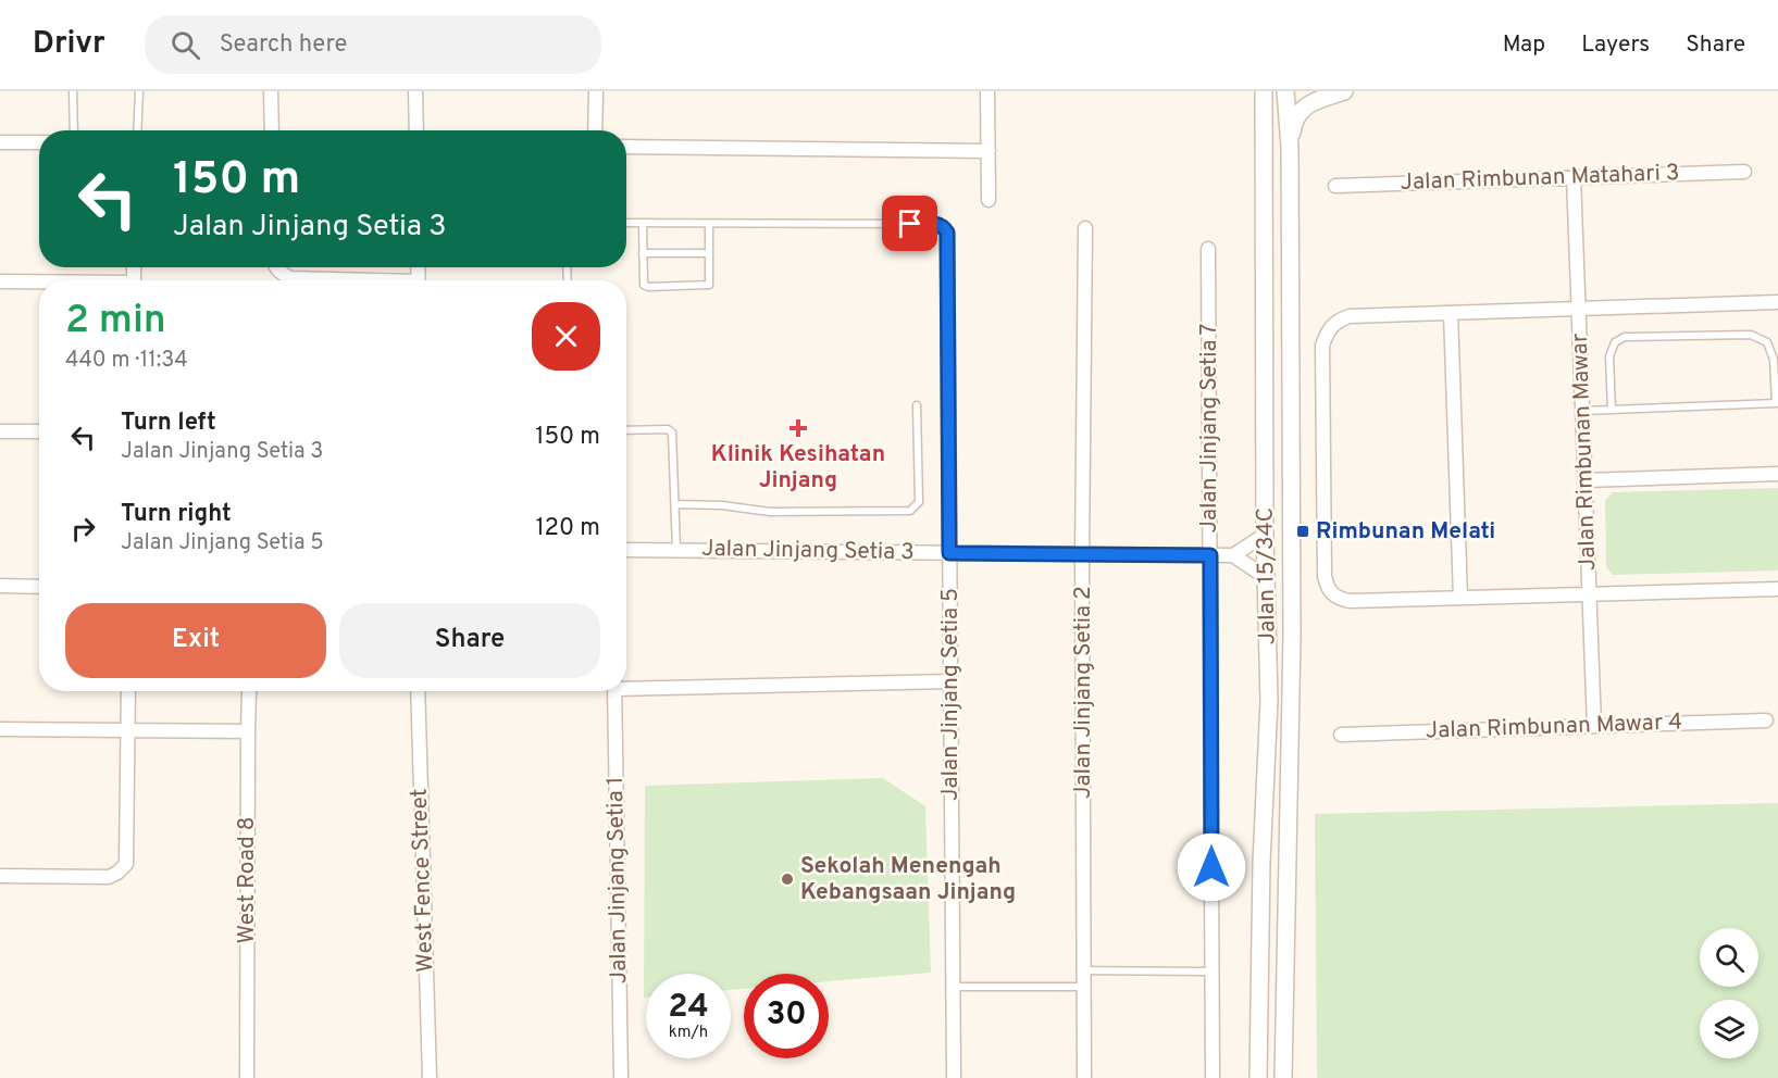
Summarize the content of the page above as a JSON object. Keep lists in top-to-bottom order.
{
  "streets": {
    "street": [
      "Jalan Rimbunan Matahari 3",
      "Jalan Jinjang Setia 7",
      "Jalan Rimbunan Mawar",
      "Jalan Jinjang Setia 3",
      "Jalan 15/34C",
      "Jalan Jinjang Setia 2",
      "Jalan Jinjang Setia 5",
      "Jalan Rimbunan Mawar 4",
      "West Road 8",
      "West Fence Street",
      "Jalan Jinjang Setia 1"
    ]
  },
  "crossings": [
    ["Jalan Rimbunan Matahari 3", "Jalan Rimbunan Mawar"],
    ["Jalan Jinjang Setia 7", "Jalan Jinjang Setia 3"],
    ["Jalan Rimbunan Mawar", "Jalan Rimbunan Mawar 4"],
    ["Jalan Jinjang Setia 3", "Jalan Jinjang Setia 2"],
    ["Jalan Jinjang Setia 3", "Jalan Jinjang Setia 5"]
  ],
  "places": {
    "health": ["Klinik Kesihatan Jinjang"],
    "transit": ["Rimbunan Melati"],
    "other": ["Sekolah Menengah Kebangsaan Jinjang"]
  },
  "page": {
    "header": "Drivr",
    "search": "Search here",
    "nav": ["Map", "Layers", "Share"],
    "turn": ["150 m", "Jalan Jinjang Setia 3"],
    "heading": ["2 min", "440 m · 11:34"],
    "list": [
      {
        "name": "Turn left",
        "note": "Jalan Jinjang Setia 3",
        "value": "150 m"
      },
      {
        "name": "Turn right",
        "note": "Jalan Jinjang Setia 5",
        "value": "120 m"
      }
    ],
    "buttons": ["Exit", "Share"],
    "speed": "24 km/h",
    "limit": "30"
  }
}
